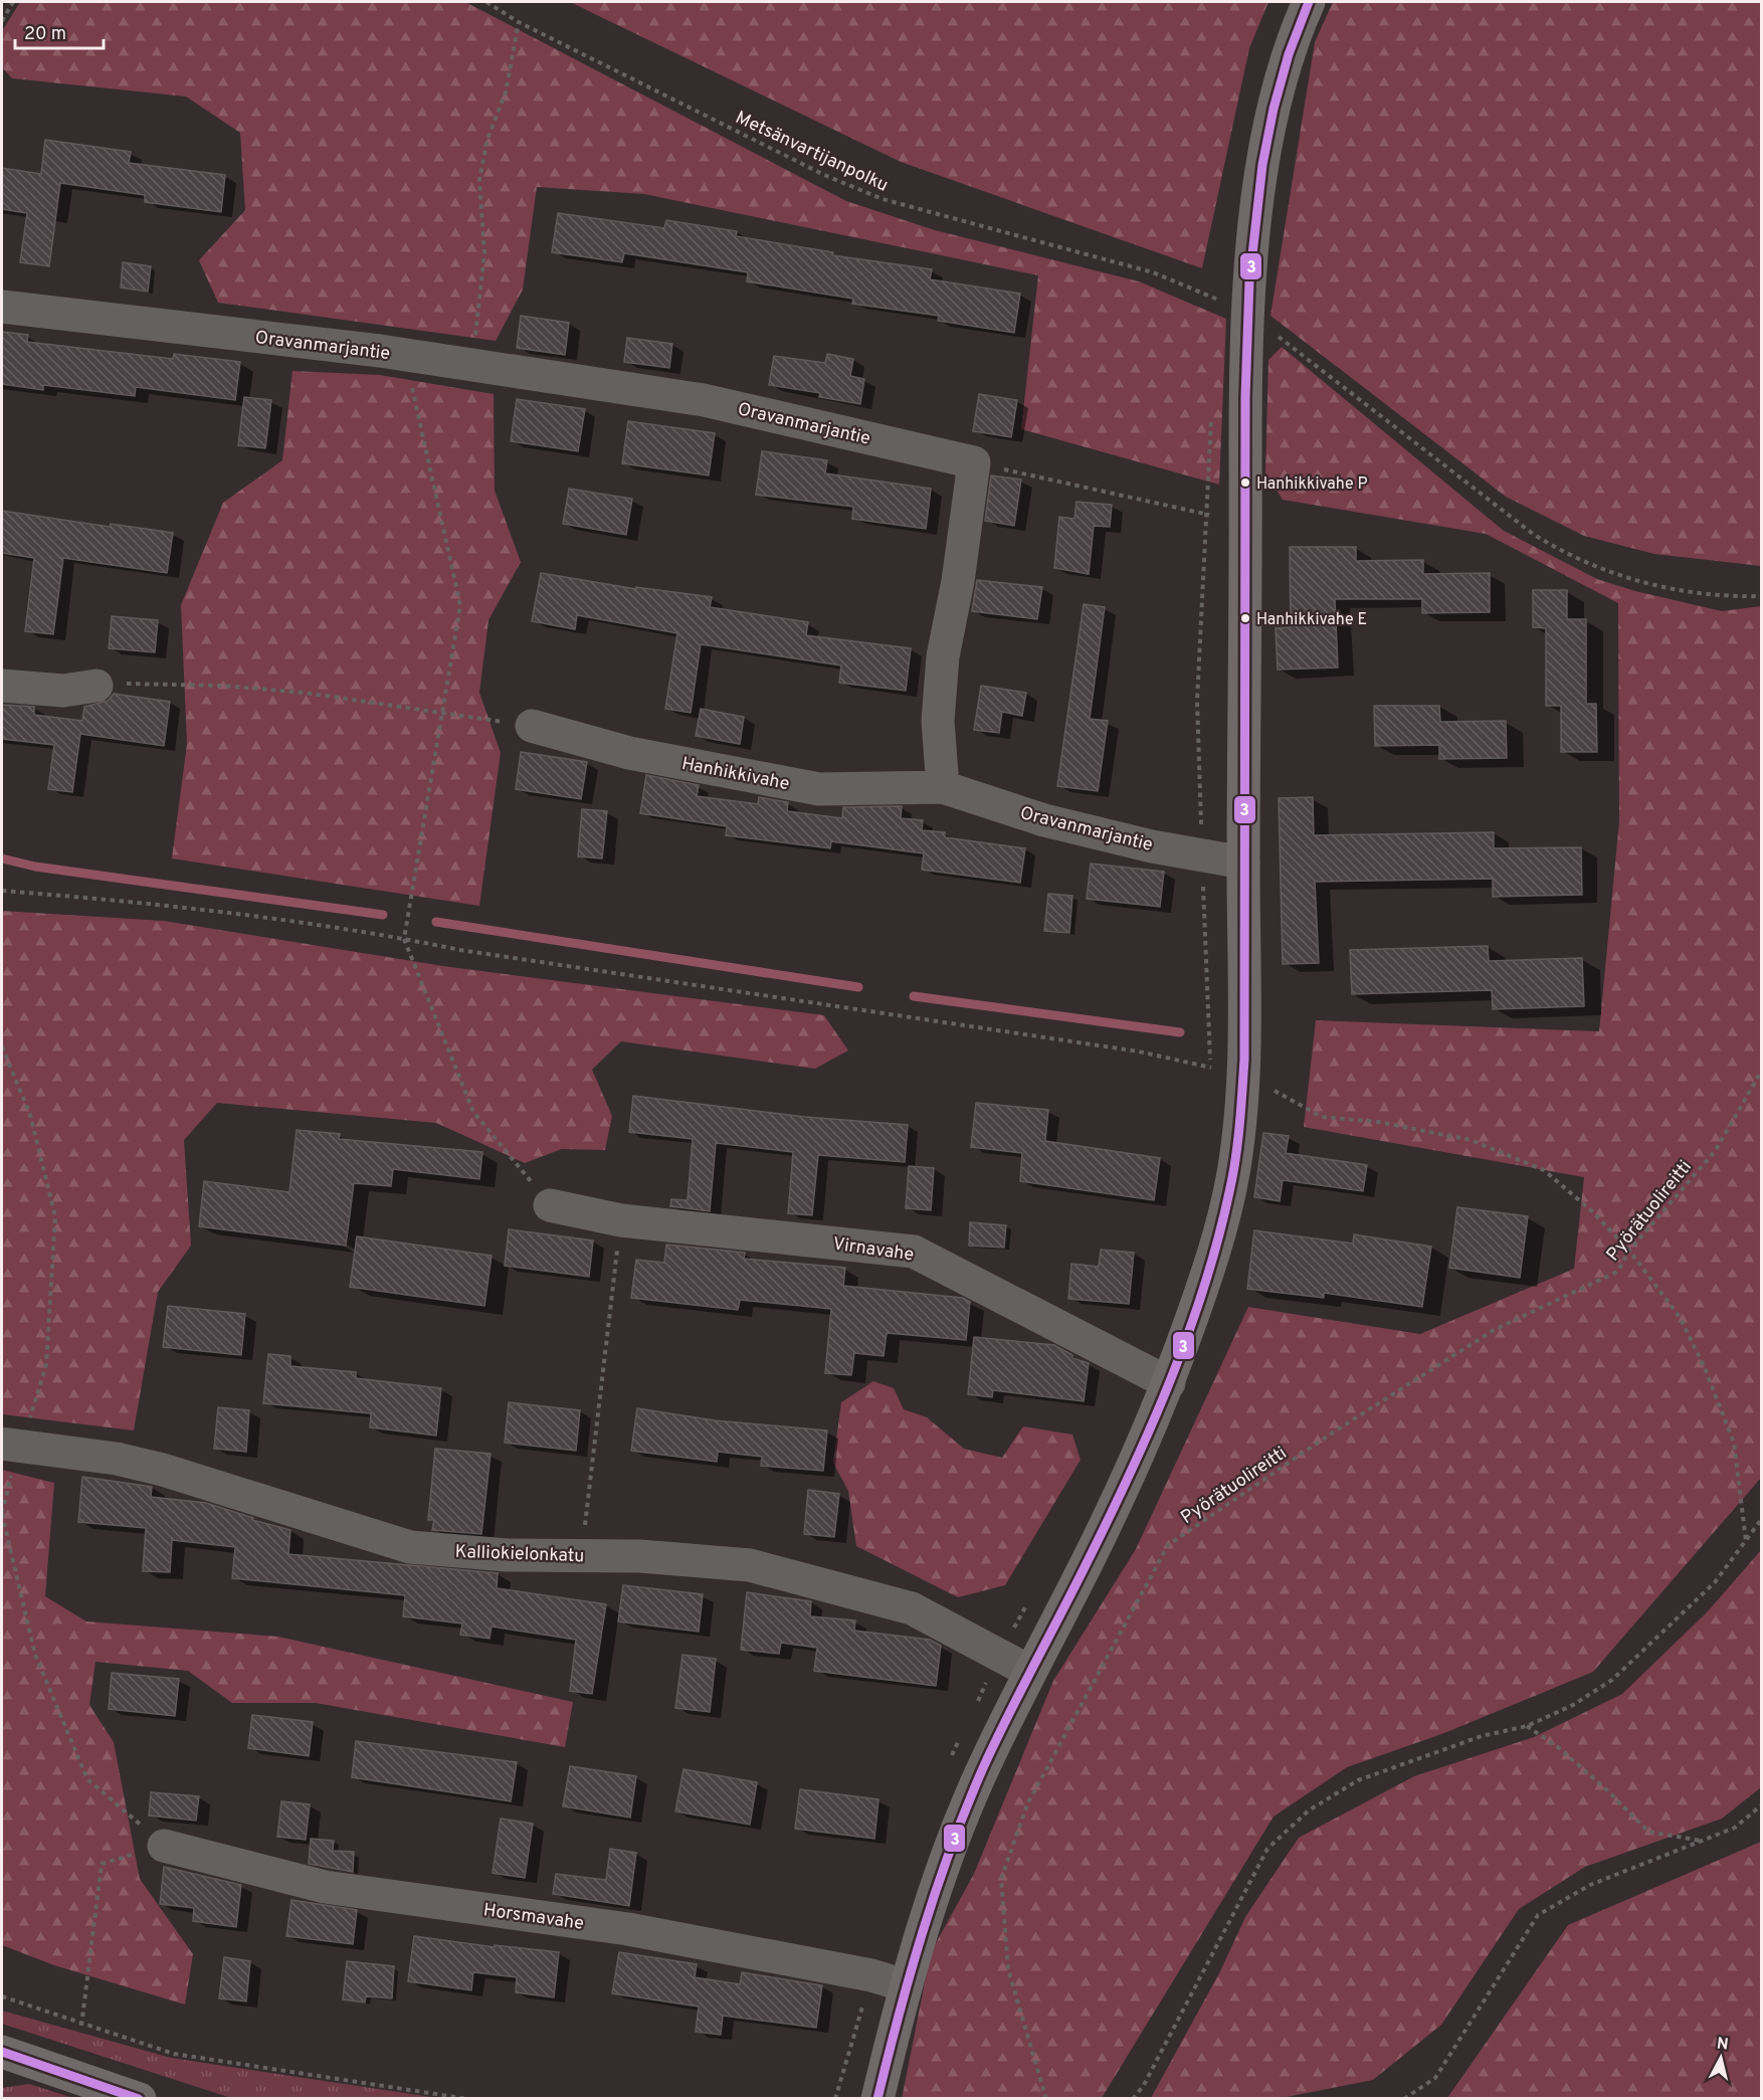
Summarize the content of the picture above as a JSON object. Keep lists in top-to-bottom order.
{
  "streets": {
    "street": [
      "Oravanmarjantie",
      "Hanhikkivahe",
      "Virnavahe",
      "Kalliokielonkatu",
      "Horsmavahe"
    ],
    "path": ["Metsänvartijanpolku", "Pyörätuolireitti"]
  },
  "crossings": [
    ["Oravanmarjantie", "Hanhikkivahe"]
  ],
  "places": ["Hanhikkivahe P", "Hanhikkivahe E"],
  "lines": ["transit line 3"],
  "scale_bar": "20 m",
  "north": "top"
}
